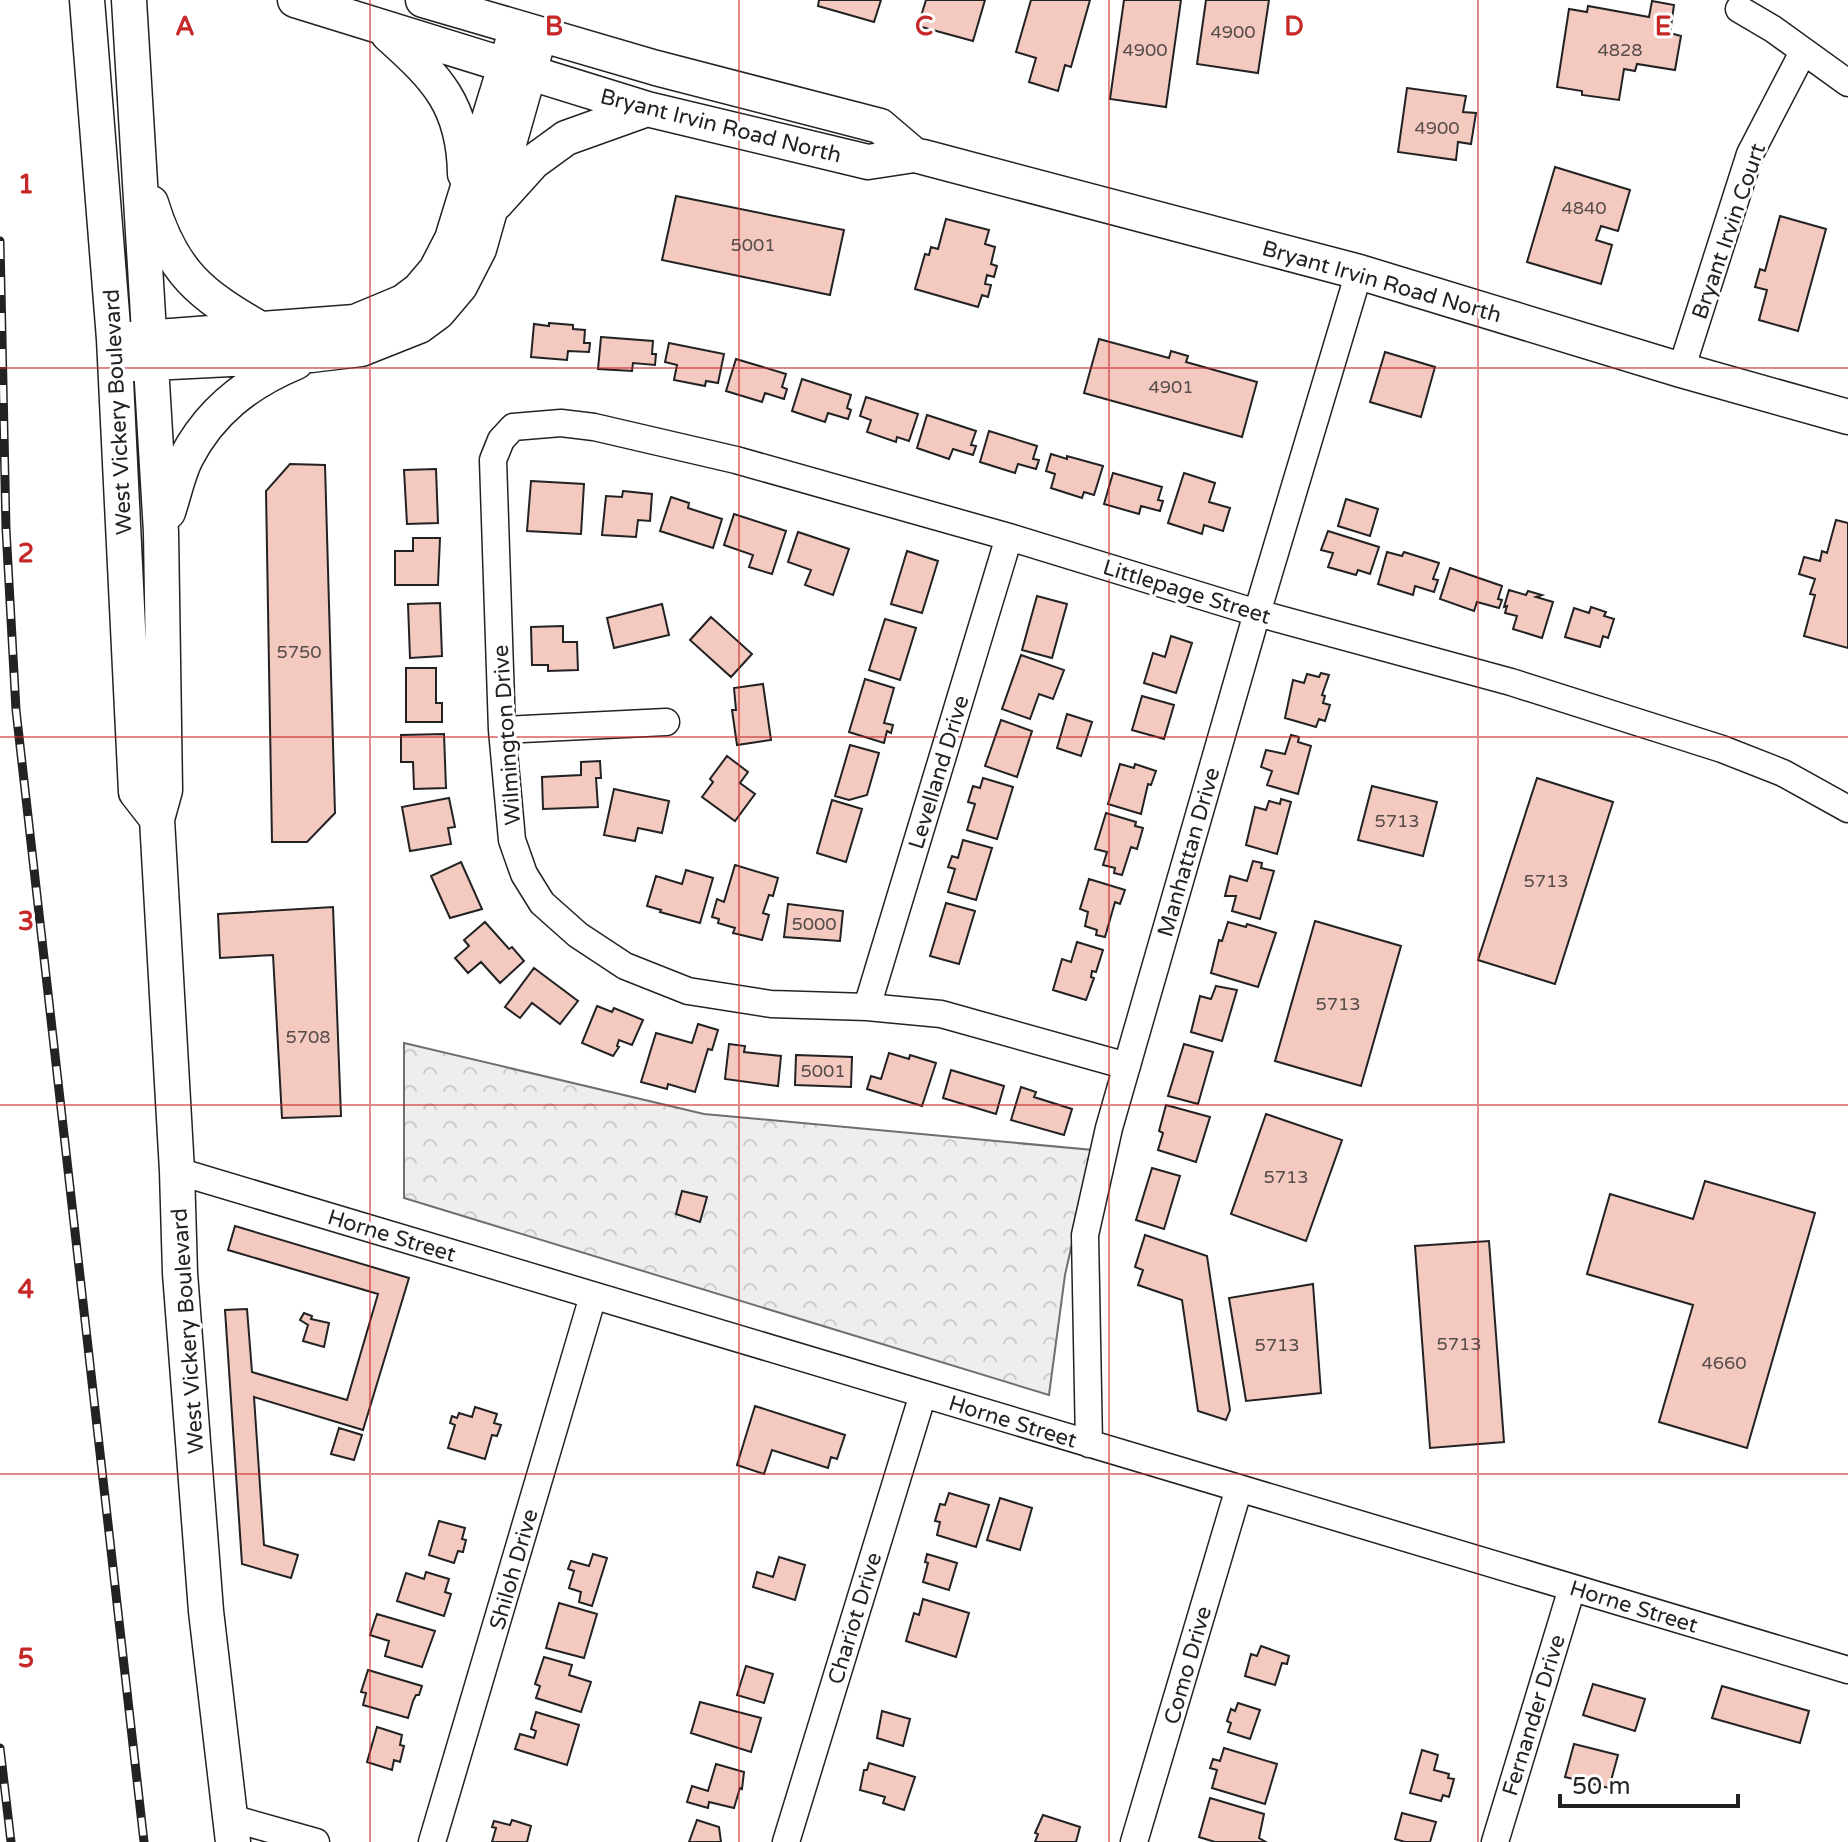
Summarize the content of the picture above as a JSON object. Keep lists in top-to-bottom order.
{
  "streets": {
    "main road": ["Bryant Irvin Road North", "West Vickery Boulevard"],
    "street": [
      "Bryant Irvin Court",
      "Littlepage Street",
      "Wilmington Drive",
      "Levelland Drive",
      "Manhattan Drive",
      "Horne Street",
      "Shiloh Drive",
      "Chariot Drive",
      "Como Drive",
      "Fernander Drive"
    ]
  },
  "crossings": [
    ["Bryant Irvin Road North", "Bryant Irvin Court"],
    ["Bryant Irvin Road North", "Manhattan Drive"],
    ["West Vickery Boulevard", "Horne Street"],
    ["Littlepage Street", "Wilmington Drive"],
    ["Littlepage Street", "Levelland Drive"],
    ["Littlepage Street", "Manhattan Drive"],
    ["Wilmington Drive", "Levelland Drive"],
    ["Wilmington Drive", "Manhattan Drive"],
    ["Manhattan Drive", "Horne Street"],
    ["Horne Street", "Shiloh Drive"],
    ["Horne Street", "Chariot Drive"],
    ["Horne Street", "Como Drive"],
    ["Horne Street", "Fernander Drive"]
  ],
  "house_numbers": [
    "4900",
    "4900",
    "4828",
    "4900",
    "4840",
    "5001",
    "4901",
    "5750",
    "5713",
    "5713",
    "5000",
    "5713",
    "5708",
    "5001",
    "5713",
    "5713",
    "5713",
    "4660"
  ],
  "scale_bar": "50 m",
  "grid": {
    "columns": [
      "A",
      "B",
      "C",
      "D",
      "E"
    ],
    "rows": [
      "1",
      "2",
      "3",
      "4",
      "5"
    ]
  }
}
